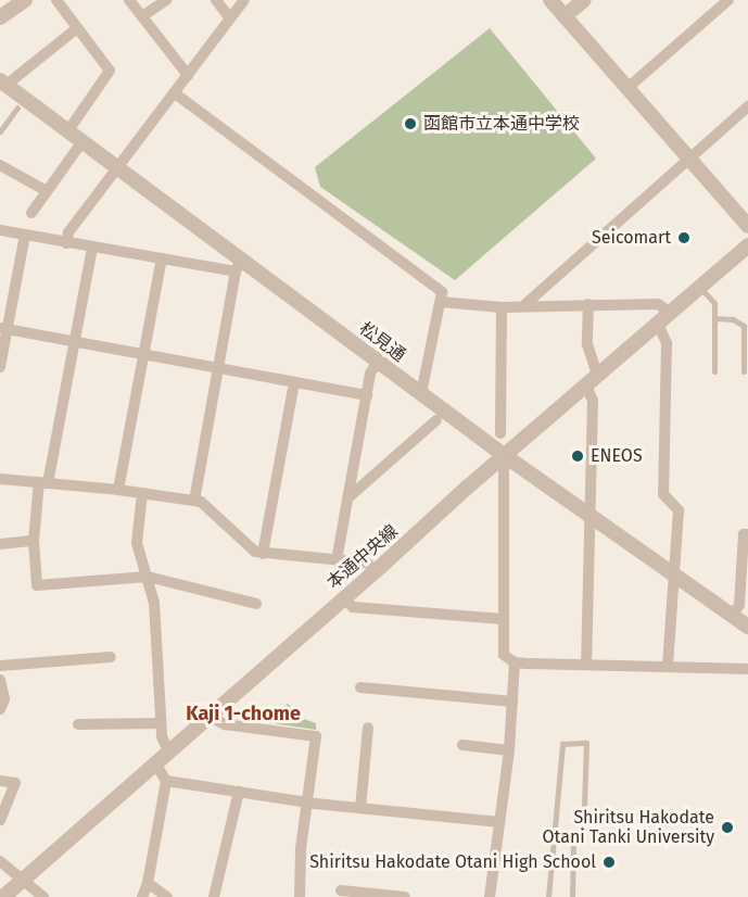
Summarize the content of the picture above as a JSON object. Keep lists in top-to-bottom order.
{
  "streets": {
    "street": ["松見通", "本通中央線"]
  },
  "crossings": [
    ["松見通", "本通中央線"]
  ],
  "districts": ["Kaji 1-chome"],
  "places": [
    "函館市立本通中学校",
    "Seicomart",
    "ENEOS",
    "Shiritsu Hakodate Otani Tanki University",
    "Shiritsu Hakodate Otani High School"
  ]
}
